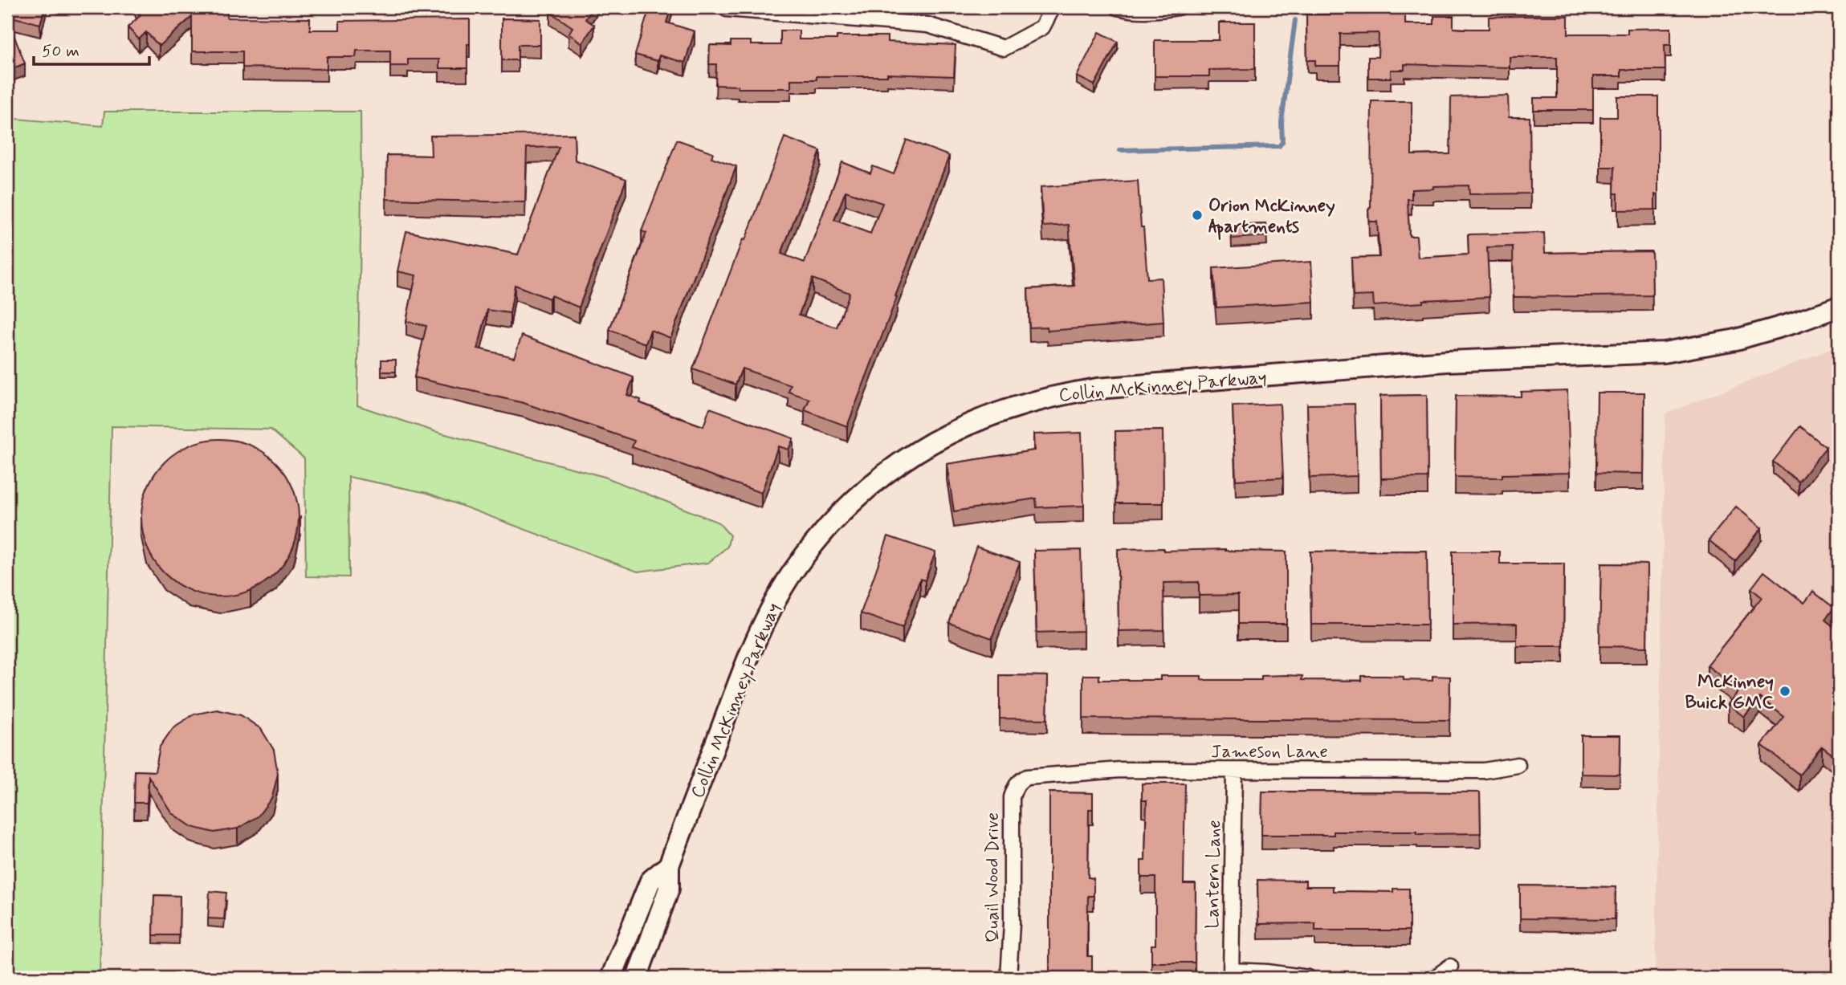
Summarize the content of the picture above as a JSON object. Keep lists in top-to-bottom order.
{
  "streets": {
    "street": [
      "Collin McKinney Parkway",
      "Jameson Lane",
      "Lantern Lane",
      "Quail Wood Drive"
    ]
  },
  "crossings": [
    ["Jameson Lane", "Lantern Lane"],
    ["Jameson Lane", "Quail Wood Drive"]
  ],
  "places": ["Orion McKinney Apartments", "McKinney Buick GMC"],
  "scale_bar": "50 m"
}
